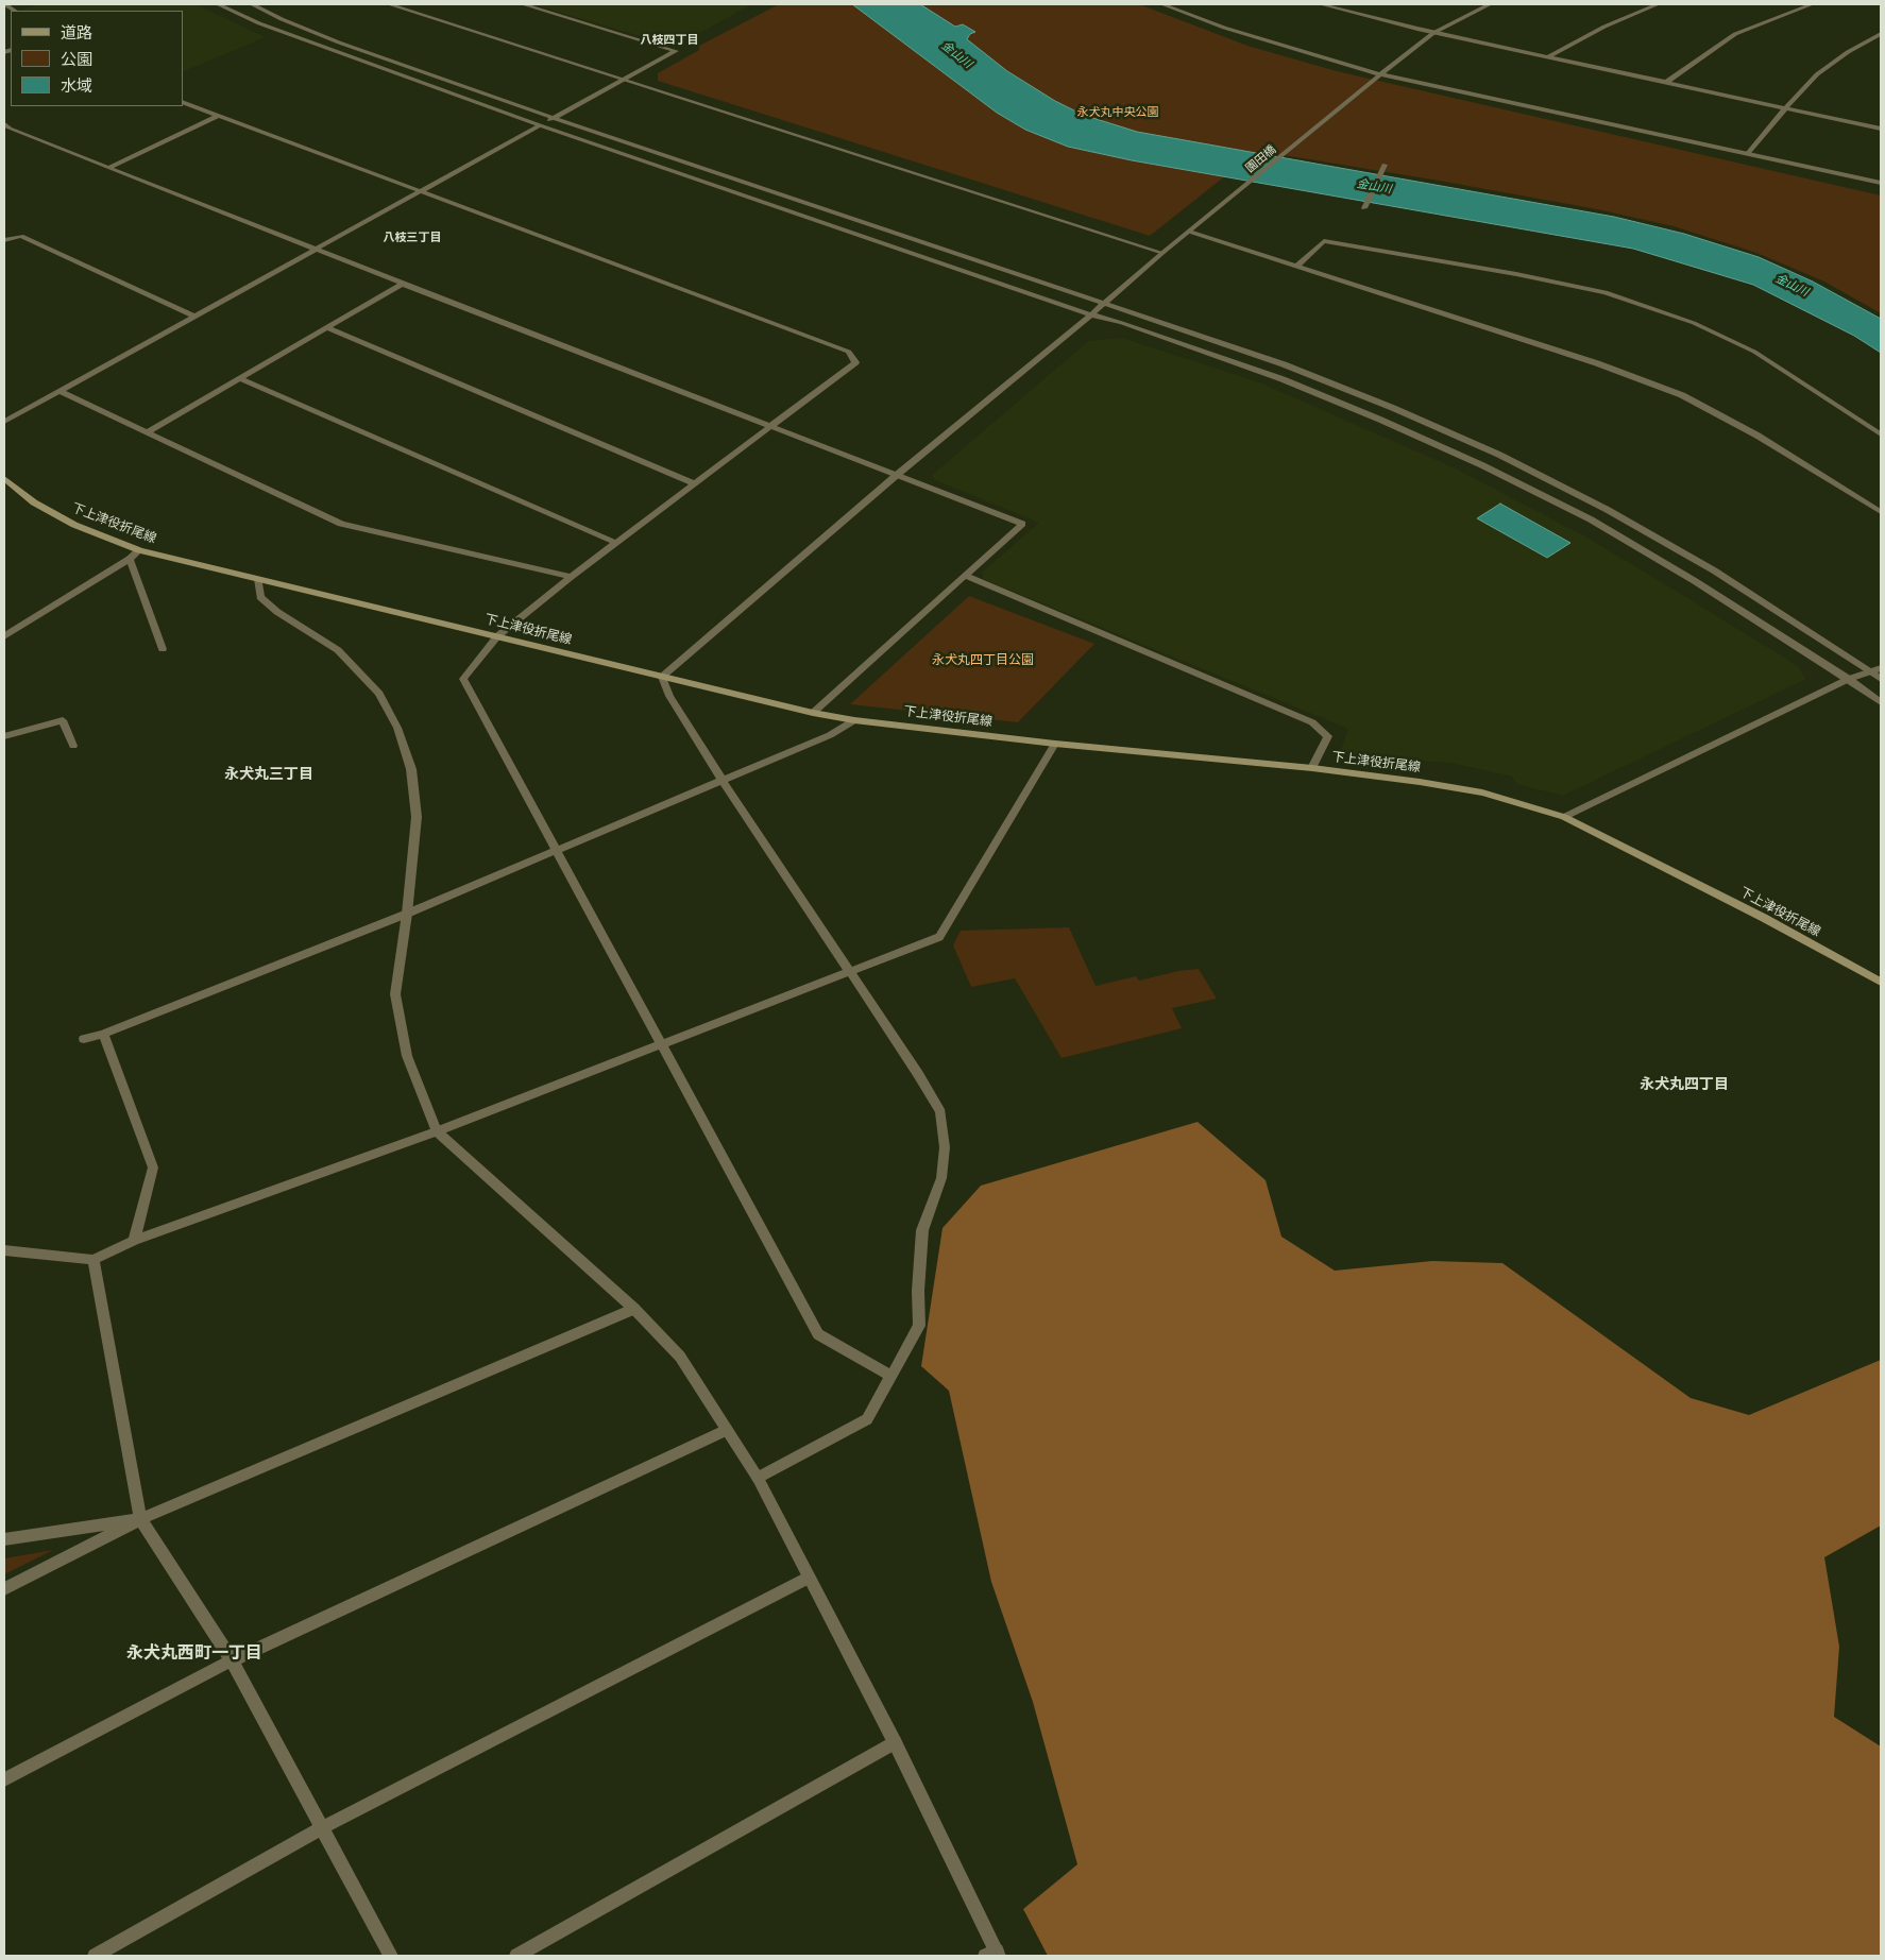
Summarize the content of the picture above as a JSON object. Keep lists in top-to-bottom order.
{
  "streets": {
    "main road": ["下上津役折尾線"],
    "street": ["園田橋"]
  },
  "crossings": [
    ["園田橋", "下上津役折尾線"]
  ],
  "districts": [
    "八枝四丁目",
    "八枝三丁目",
    "永犬丸三丁目",
    "永犬丸四丁目",
    "永犬丸西町一丁目"
  ],
  "water": ["金山川"],
  "parks": ["永犬丸中央公園", "永犬丸四丁目公園"],
  "legend": ["道路", "公園", "水域"]
}
